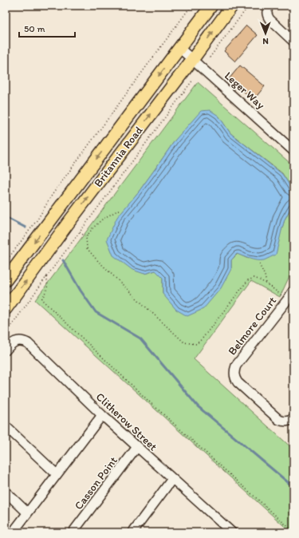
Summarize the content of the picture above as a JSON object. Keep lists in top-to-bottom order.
{
  "streets": {
    "main road": ["Britannia Road"],
    "street": [
      "Leger Way",
      "Belmore Court",
      "Clitherow Street",
      "Casson Point"
    ]
  },
  "crossings": [
    ["Leger Way", "Britannia Road"],
    ["Clitherow Street", "Casson Point"]
  ],
  "scale_bar": "50 m",
  "north": "bottom"
}
